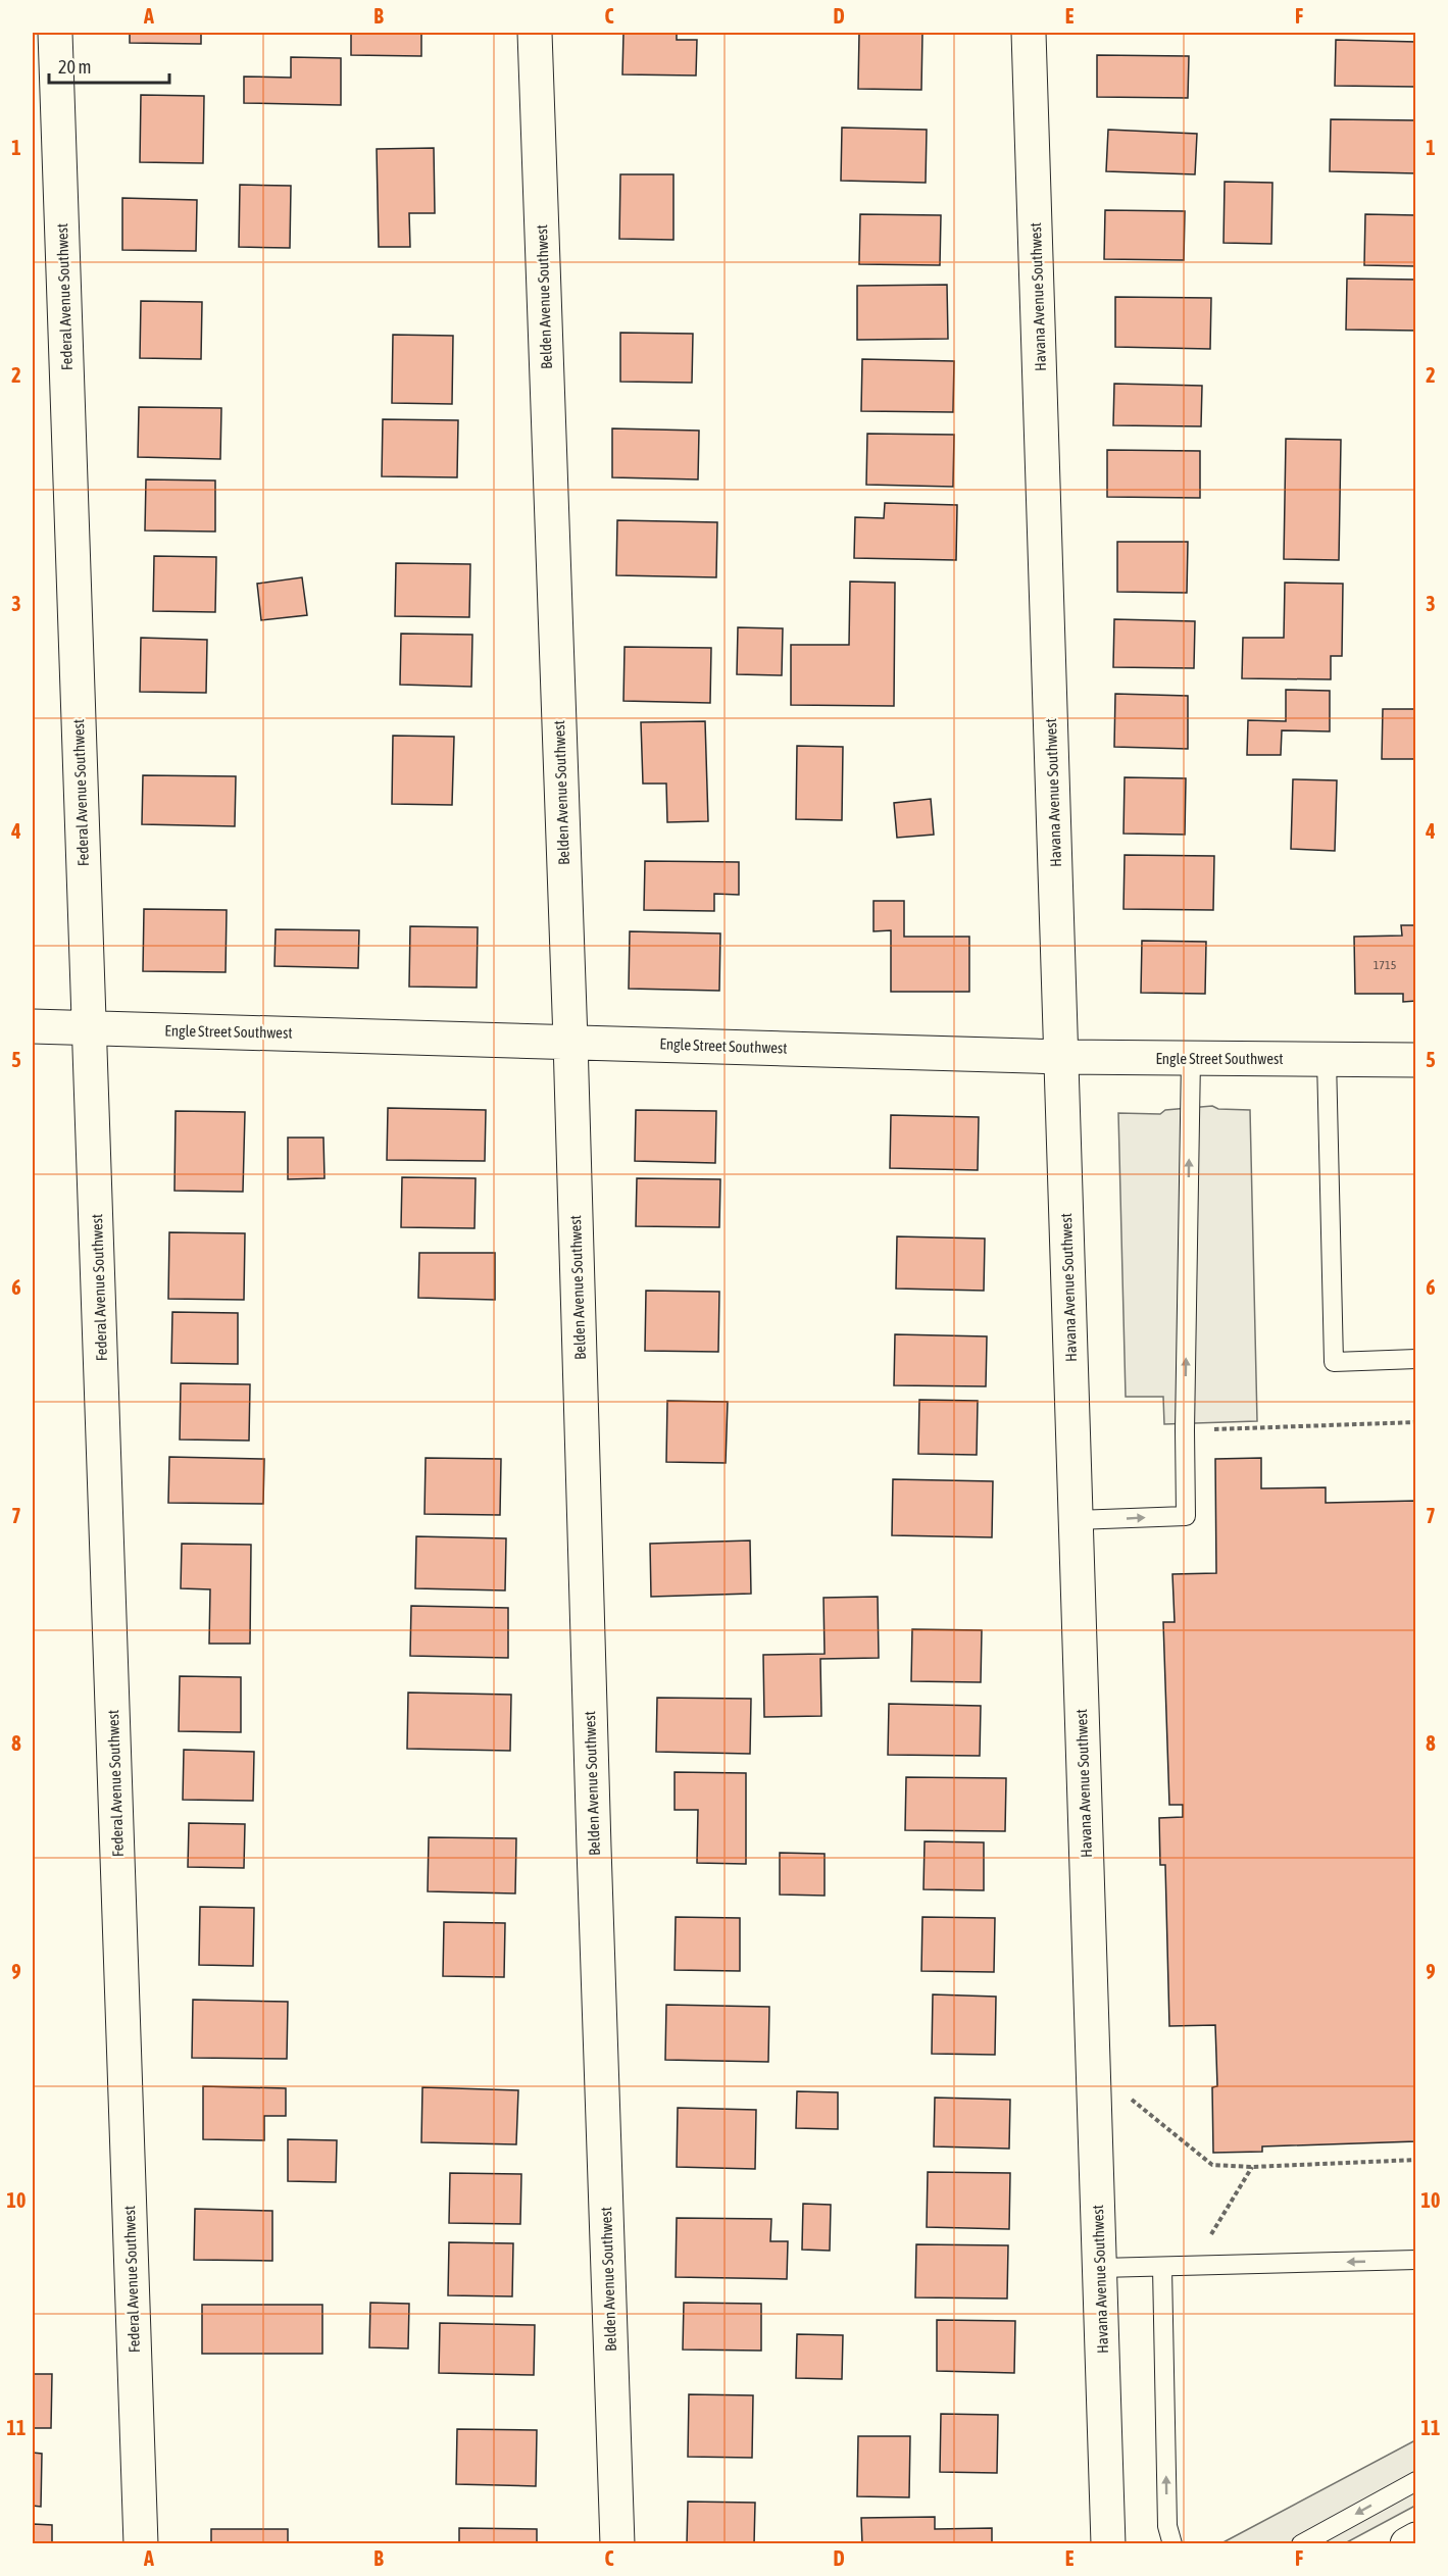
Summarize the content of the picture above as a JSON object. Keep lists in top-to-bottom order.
{
  "streets": {
    "street": [
      "Federal Avenue Southwest",
      "Belden Avenue Southwest",
      "Havana Avenue Southwest",
      "Engle Street Southwest"
    ]
  },
  "crossings": [
    ["Federal Avenue Southwest", "Engle Street Southwest"],
    ["Belden Avenue Southwest", "Engle Street Southwest"],
    ["Havana Avenue Southwest", "Engle Street Southwest"]
  ],
  "house_numbers": ["1715"],
  "scale_bar": "20 m",
  "grid": {
    "columns": [
      "A",
      "B",
      "C",
      "D",
      "E",
      "F"
    ],
    "rows": [
      "1",
      "2",
      "3",
      "4",
      "5",
      "6",
      "7",
      "8",
      "9",
      "10",
      "11"
    ]
  }
}
